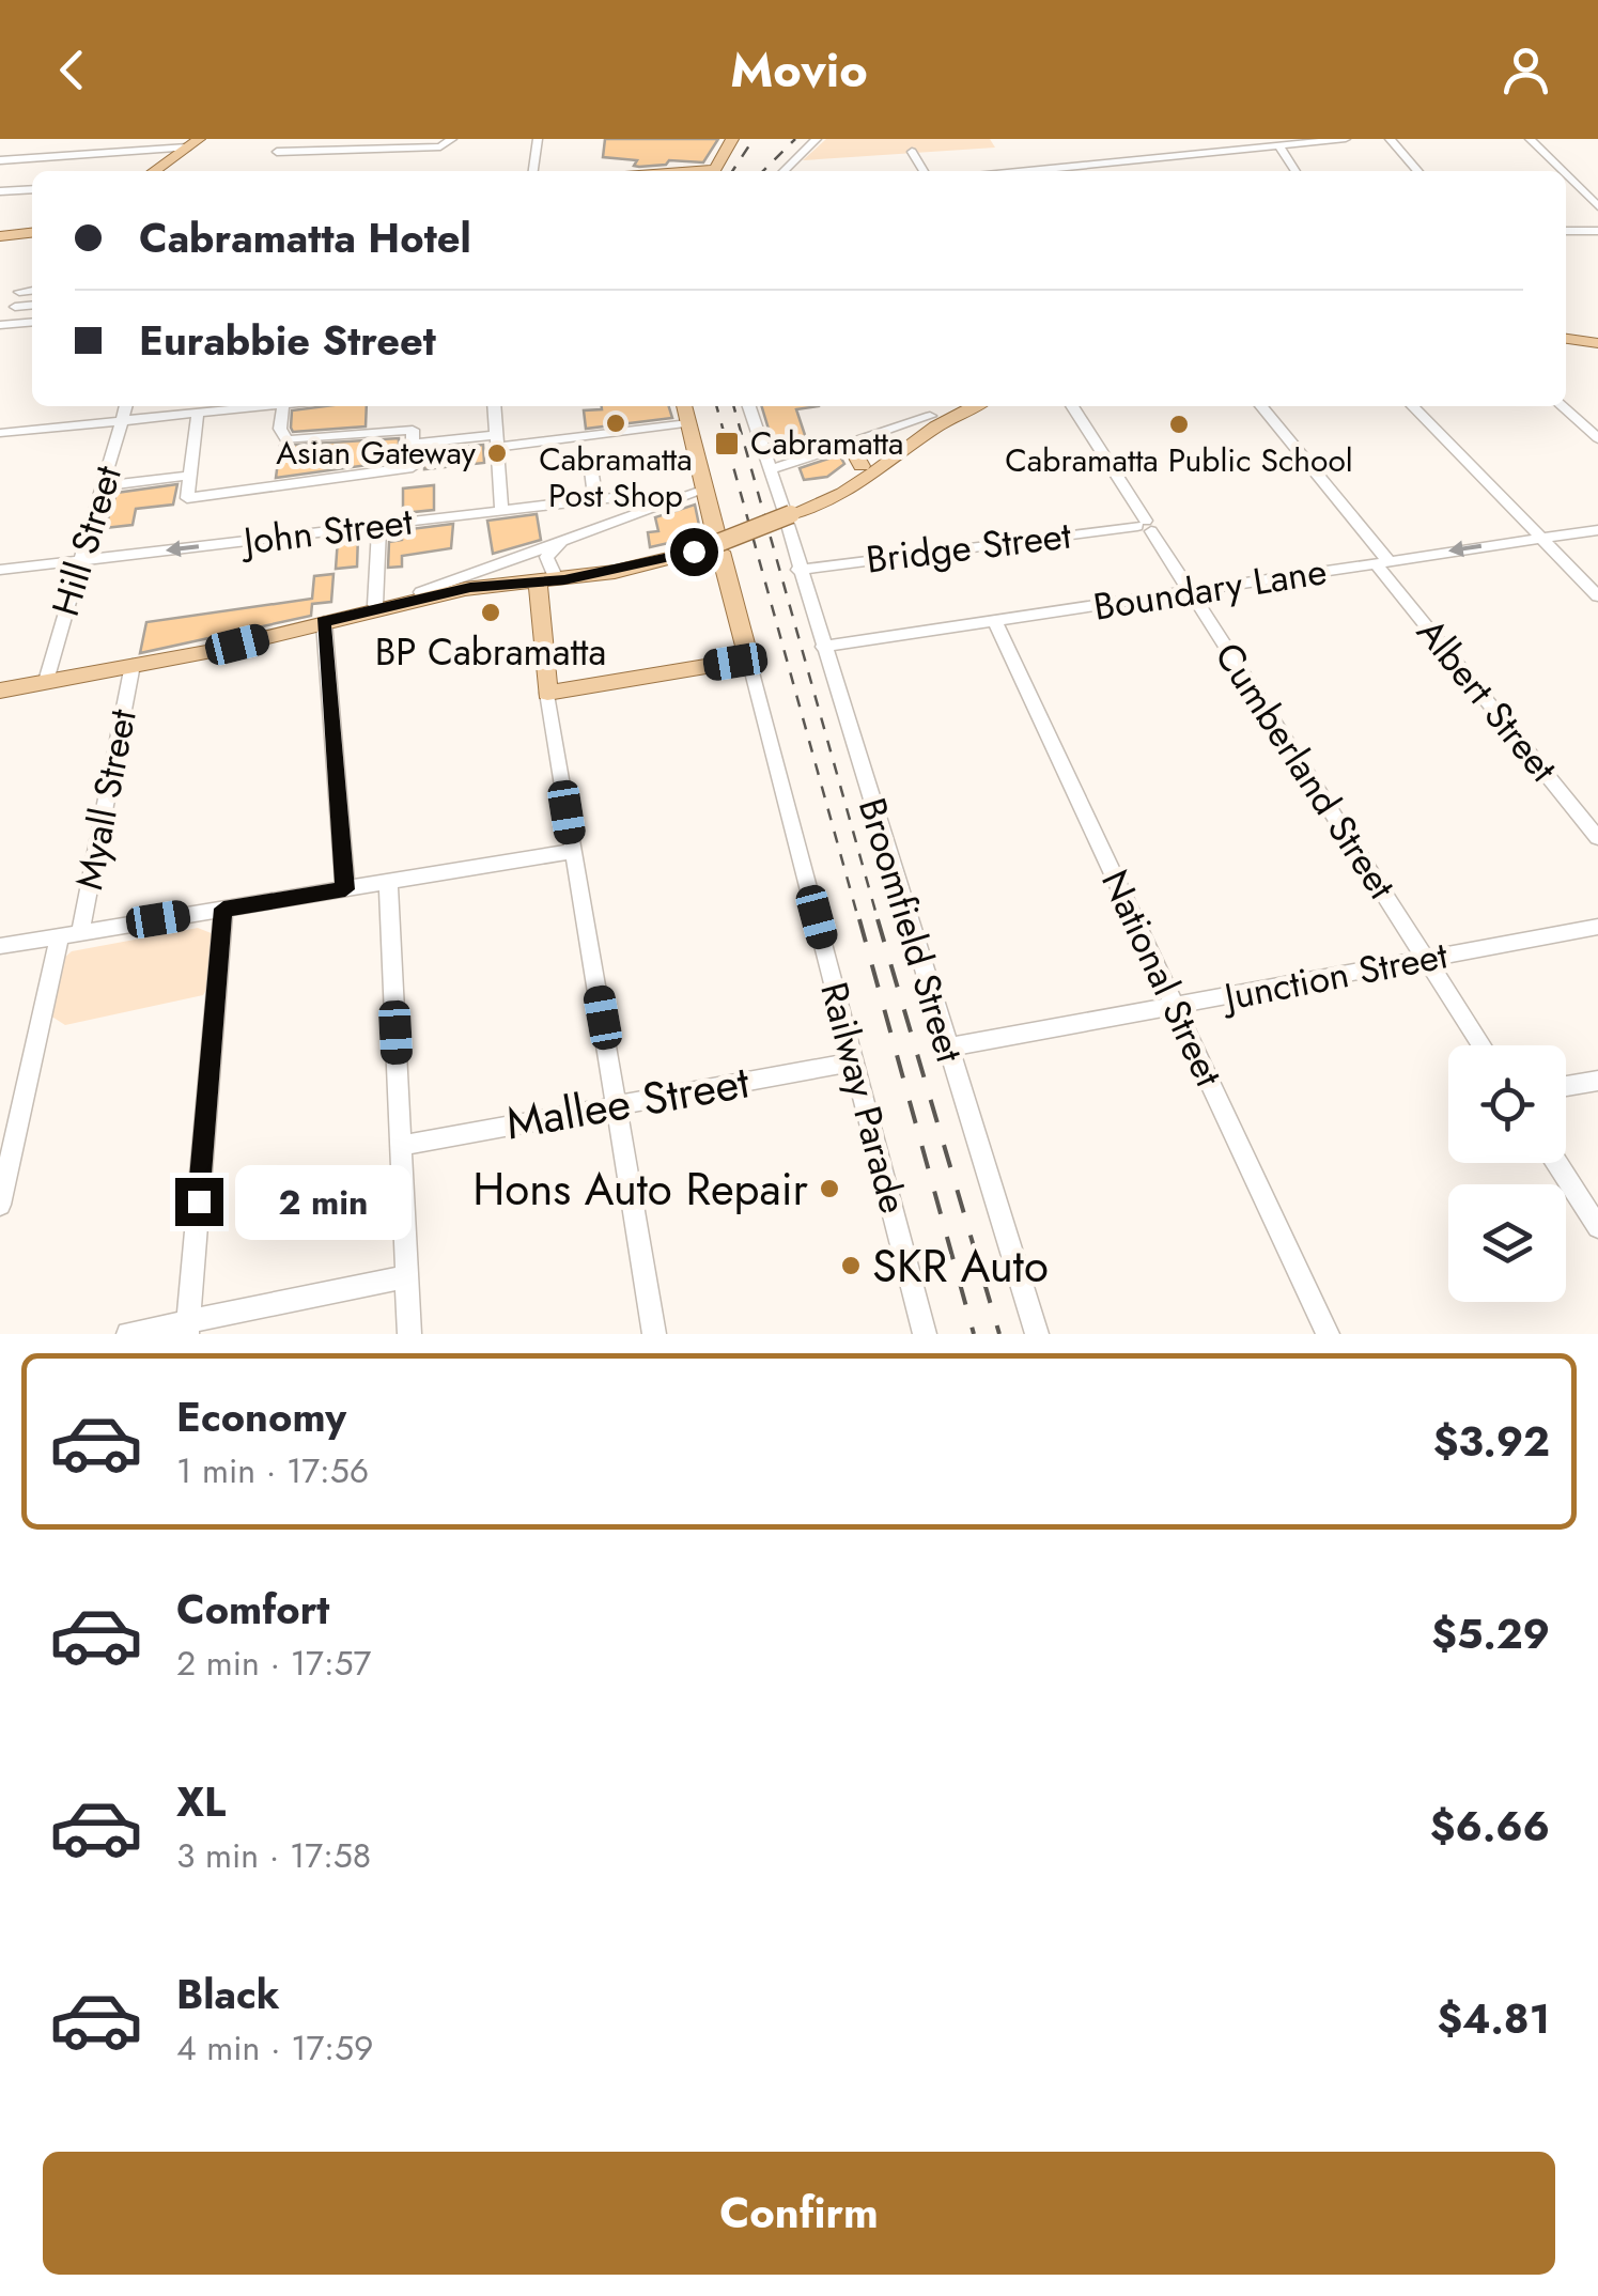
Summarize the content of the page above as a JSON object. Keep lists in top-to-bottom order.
{
  "streets": {
    "main road": ["Railway Parade"],
    "street": [
      "John Street",
      "Hill Street",
      "Bridge Street",
      "Boundary Lane",
      "Albert Street",
      "Cumberland Street",
      "Myall Street",
      "Broomfield Street",
      "Junction Street",
      "National Street",
      "Mallee Street"
    ]
  },
  "crossings": [
    ["John Street", "Hill Street"],
    ["Bridge Street", "Cumberland Street"],
    ["Bridge Street", "Broomfield Street"],
    ["Boundary Lane", "Albert Street"],
    ["Boundary Lane", "Cumberland Street"],
    ["Boundary Lane", "Broomfield Street"],
    ["Boundary Lane", "National Street"],
    ["Cumberland Street", "Junction Street"],
    ["Broomfield Street", "Junction Street"],
    ["Junction Street", "National Street"],
    ["Railway Parade", "Mallee Street"]
  ],
  "places": {
    "other": [
      "Cabramatta Post Shop",
      "Cabramatta Public School",
      "Asian Gateway",
      "BP Cabramatta",
      "Hons Auto Repair",
      "SKR Auto"
    ],
    "transit": ["Cabramatta"]
  },
  "page": {
    "header": "Movio",
    "banner": ["Cabramatta Hotel", "Eurabbie Street"],
    "bubble": "2 min",
    "list": [
      {
        "name": "Economy",
        "note": "1 min · 17:56",
        "value": "$3.92"
      },
      {
        "name": "Comfort",
        "note": "2 min · 17:57",
        "value": "$5.29"
      },
      {
        "name": "XL",
        "note": "3 min · 17:58",
        "value": "$6.66"
      },
      {
        "name": "Black",
        "note": "4 min · 17:59",
        "value": "$4.81"
      }
    ],
    "buttons": "Confirm"
  }
}
